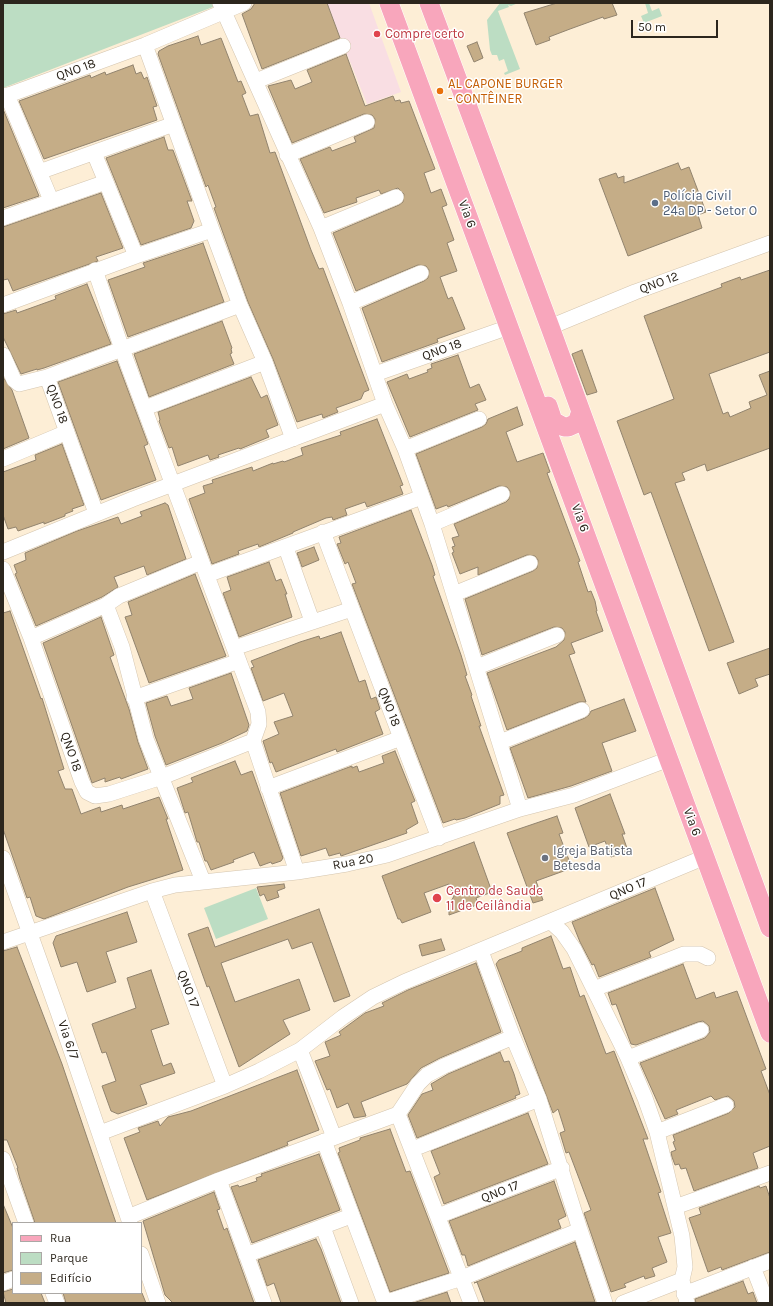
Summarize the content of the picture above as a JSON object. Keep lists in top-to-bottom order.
{
  "streets": {
    "main road": ["Via 6"],
    "street": [
      "QNO 18",
      "QNO 12",
      "Rua 20",
      "QNO 17",
      "Via 6/7"
    ]
  },
  "crossings": [
    ["QNO 18", "Via 6"],
    ["QNO 18", "Rua 20"],
    ["Via 6", "Rua 20"],
    ["Via 6", "QNO 17"],
    ["Rua 20", "QNO 17"],
    ["Rua 20", "Via 6/7"],
    ["QNO 17", "Via 6/7"]
  ],
  "places": [
    "Compre certo",
    "AL CAPONE BURGER - CONTÊINER",
    "Polícia Civil 24ª DP - Setor O",
    "Igreja Batista Betesda",
    "Centro de Saude 11 de Ceilândia"
  ],
  "legend": ["Rua", "Parque", "Edifício"],
  "scale_bar": "50 m"
}
